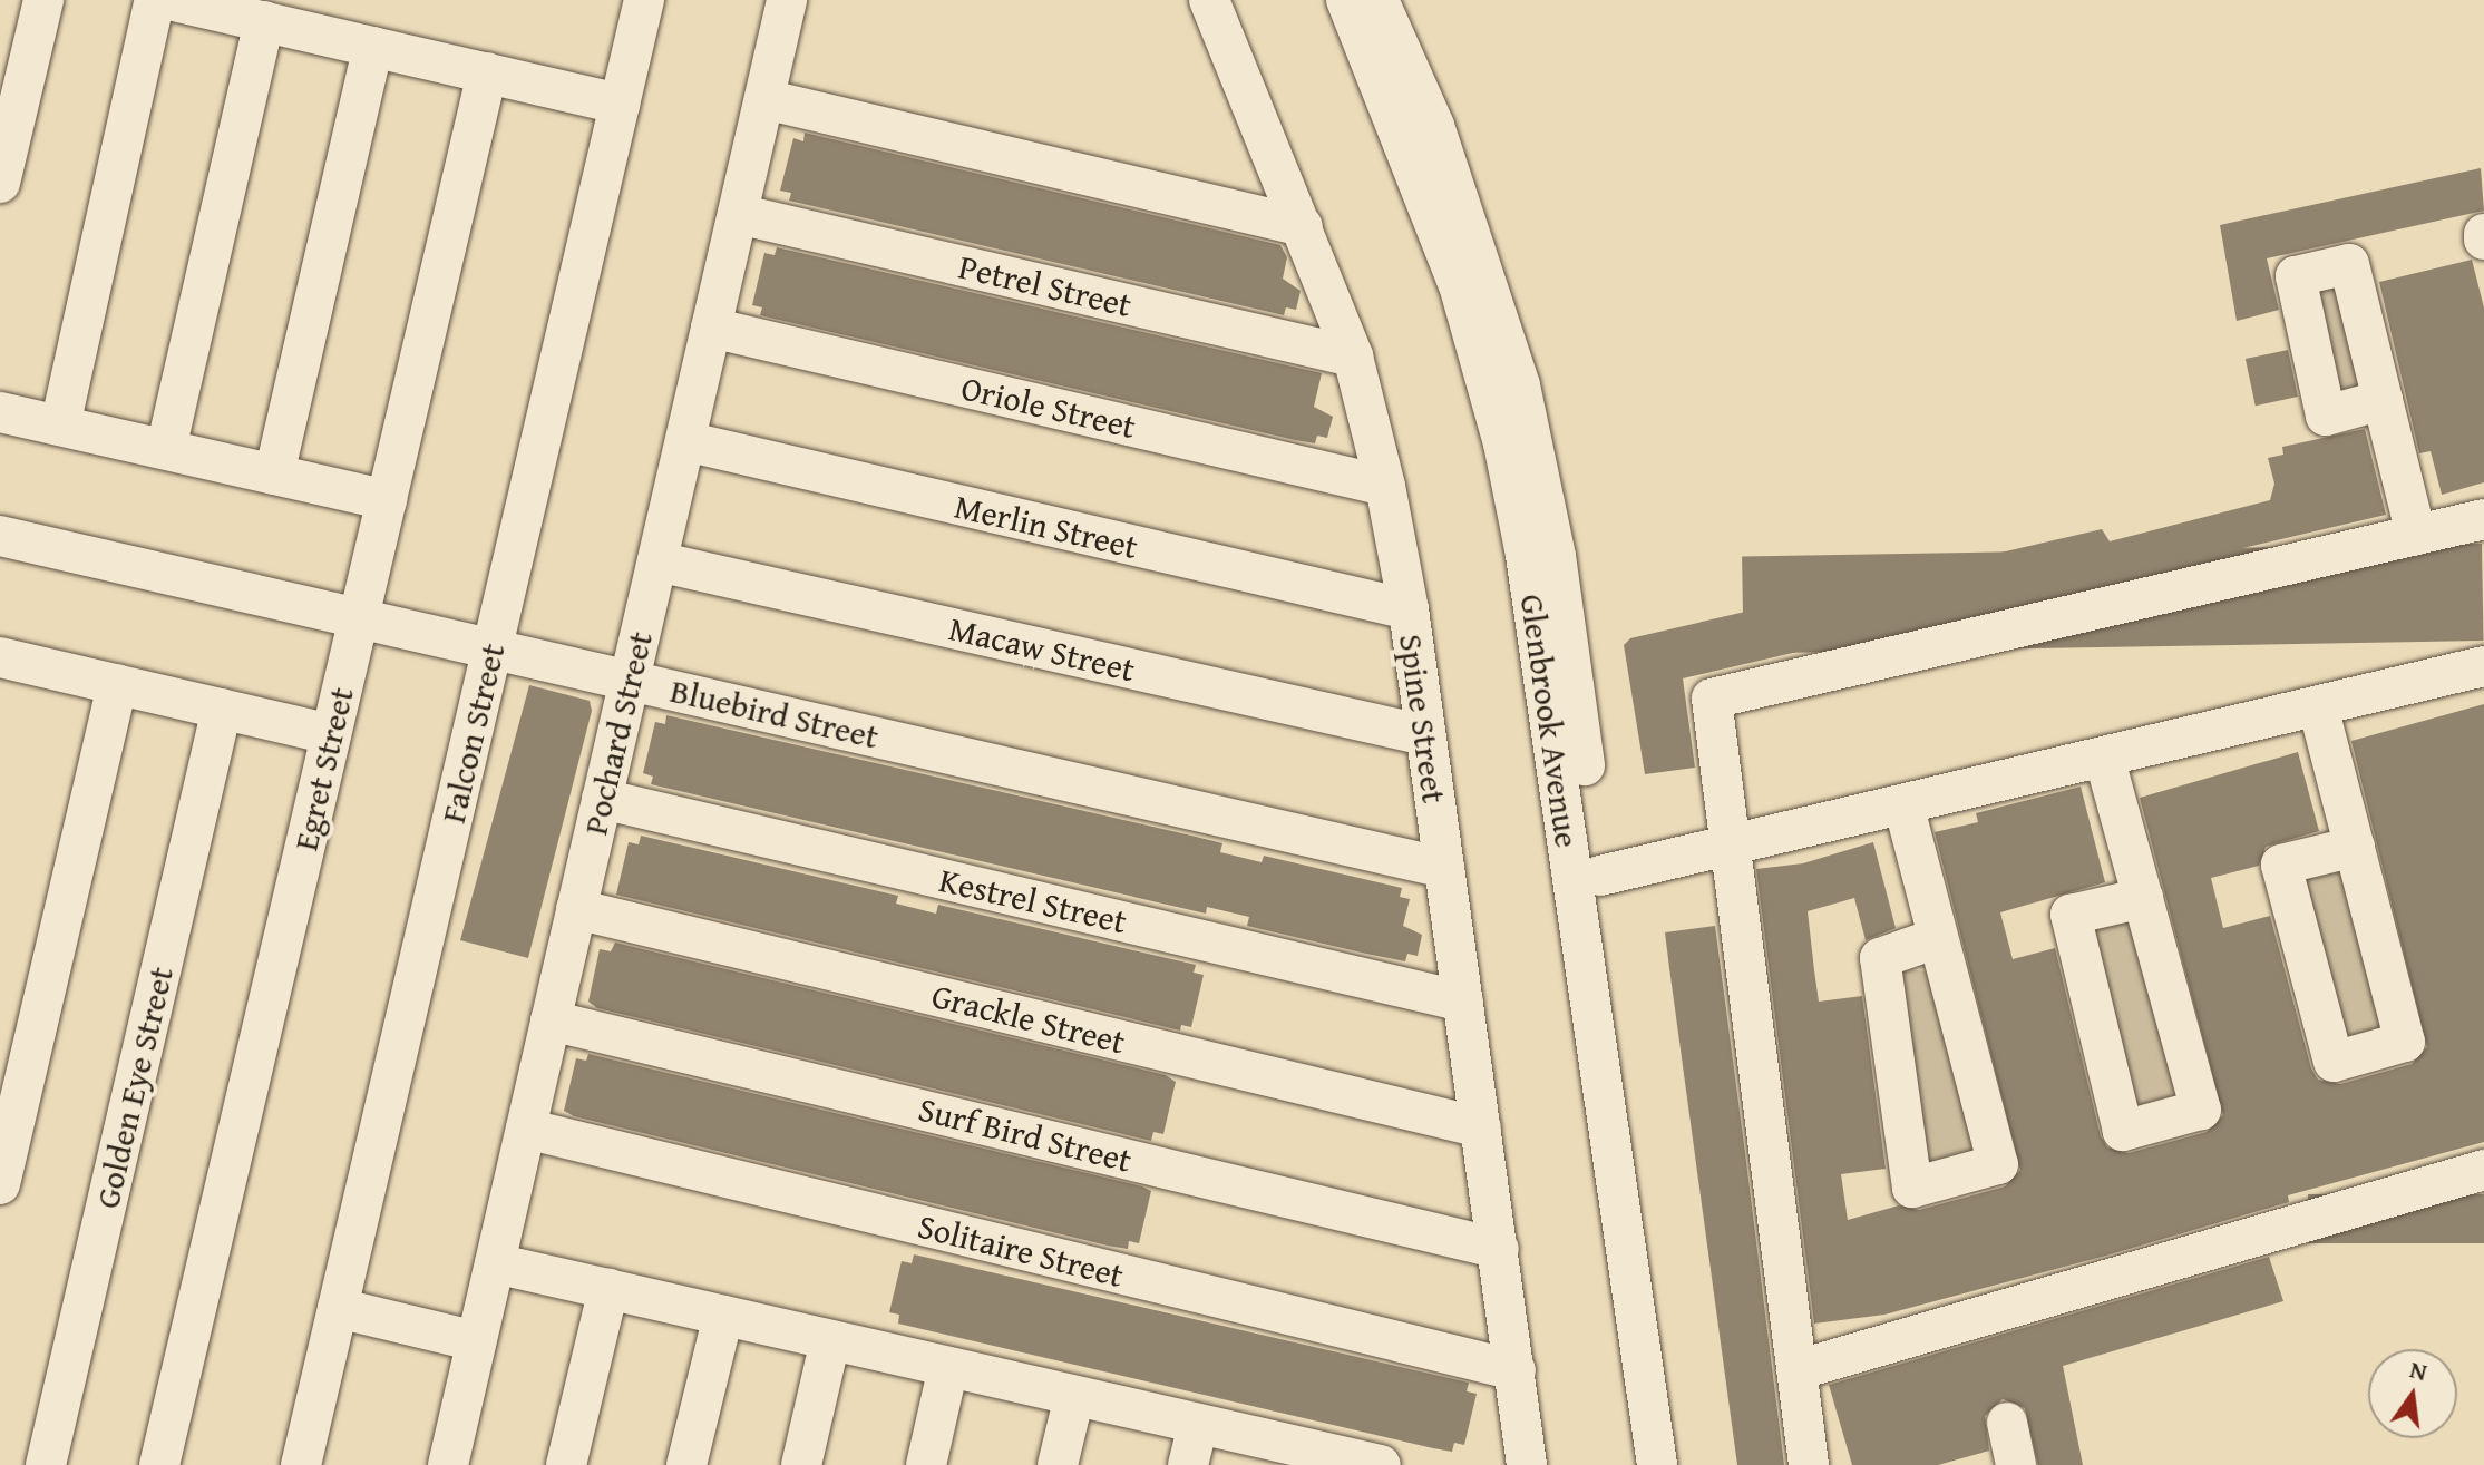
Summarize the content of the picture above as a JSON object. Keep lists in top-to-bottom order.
{
  "streets": {
    "street": [
      "Petrel Street",
      "Oriole Street",
      "Merlin Street",
      "Macaw Street",
      "Bluebird Street",
      "Spine Street",
      "Glenbrook Avenue",
      "Falcon Street",
      "Pochard Street",
      "Egret Street",
      "Kestrel Street",
      "Grackle Street",
      "Golden Eye Street",
      "Surf Bird Street",
      "Solitaire Street"
    ]
  },
  "crossings": [
    ["Petrel Street", "Spine Street"],
    ["Petrel Street", "Pochard Street"],
    ["Oriole Street", "Spine Street"],
    ["Oriole Street", "Pochard Street"],
    ["Merlin Street", "Spine Street"],
    ["Merlin Street", "Pochard Street"],
    ["Macaw Street", "Spine Street"],
    ["Macaw Street", "Pochard Street"],
    ["Bluebird Street", "Spine Street"],
    ["Bluebird Street", "Falcon Street"],
    ["Bluebird Street", "Pochard Street"],
    ["Bluebird Street", "Egret Street"],
    ["Spine Street", "Kestrel Street"],
    ["Spine Street", "Grackle Street"],
    ["Spine Street", "Surf Bird Street"],
    ["Spine Street", "Solitaire Street"],
    ["Pochard Street", "Kestrel Street"],
    ["Pochard Street", "Grackle Street"],
    ["Pochard Street", "Surf Bird Street"],
    ["Pochard Street", "Solitaire Street"]
  ],
  "north": "top"
}
